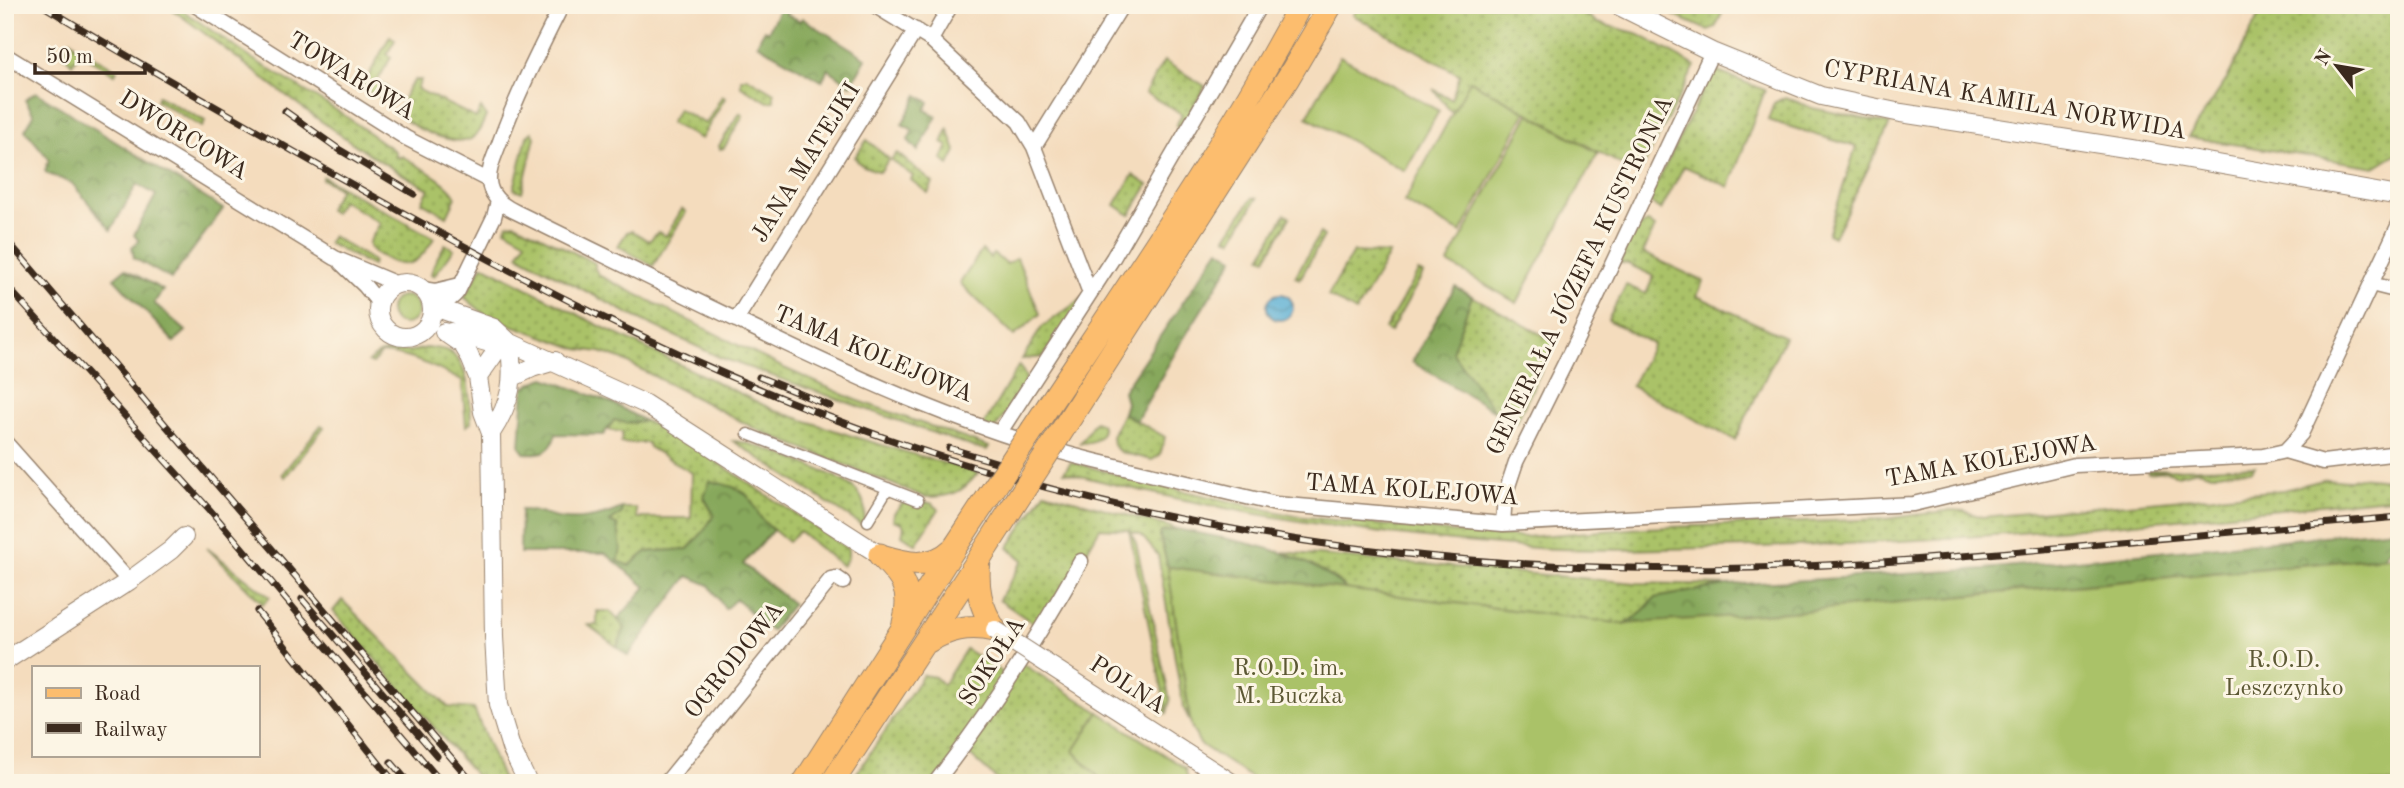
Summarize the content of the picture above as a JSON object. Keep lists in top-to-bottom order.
{
  "streets": {
    "street": [
      "TOWAROWA",
      "CYPRIANA KAMILA NORWIDA",
      "DWORCOWA",
      "JANA MATEJKI",
      "GENERAŁA JÓZEFA KUSTRONIA",
      "TAMA KOLEJOWA",
      "OGRODOWA",
      "SOKOŁA",
      "POLNA"
    ]
  },
  "crossings": [
    ["CYPRIANA KAMILA NORWIDA", "GENERAŁA JÓZEFA KUSTRONIA"],
    ["JANA MATEJKI", "TAMA KOLEJOWA"],
    ["GENERAŁA JÓZEFA KUSTRONIA", "TAMA KOLEJOWA"]
  ],
  "parks": ["R.O.D. Leszczynko", "R.O.D. im. M. Buczka"],
  "legend": ["Road", "Railway"],
  "scale_bar": "50 m",
  "north": "top left"
}
